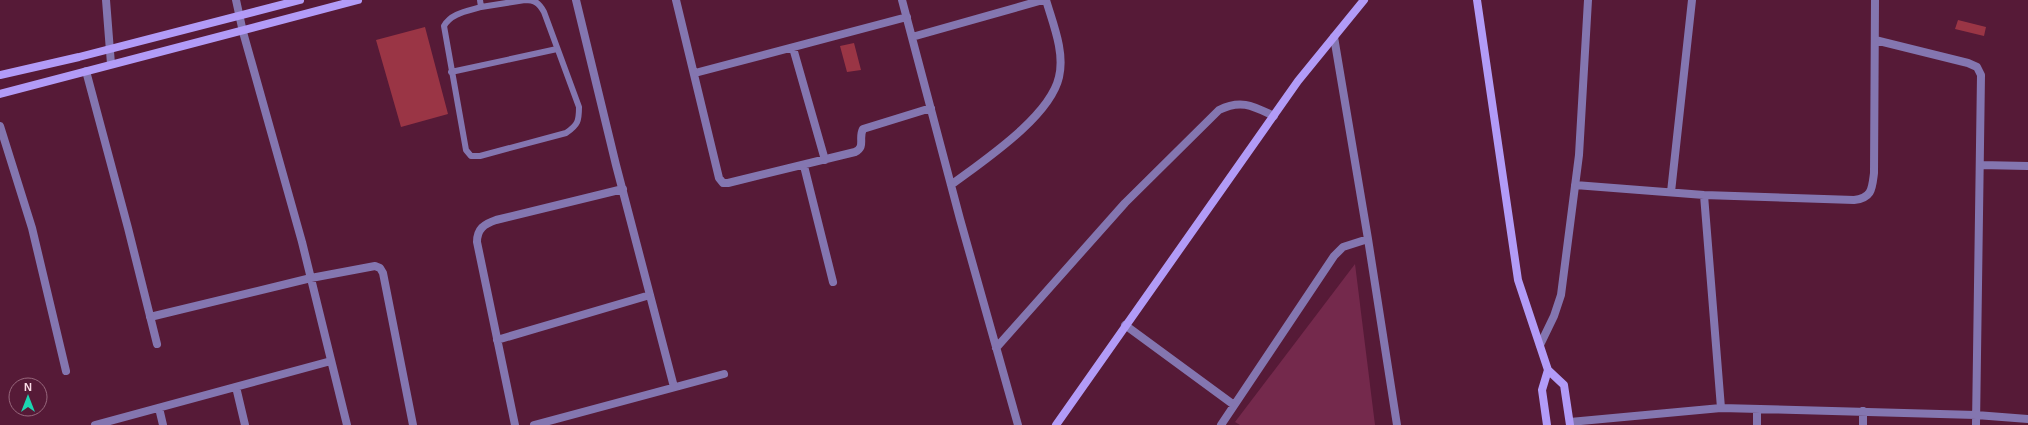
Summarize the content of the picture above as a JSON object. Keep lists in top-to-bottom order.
{
  "north": "top"
}
